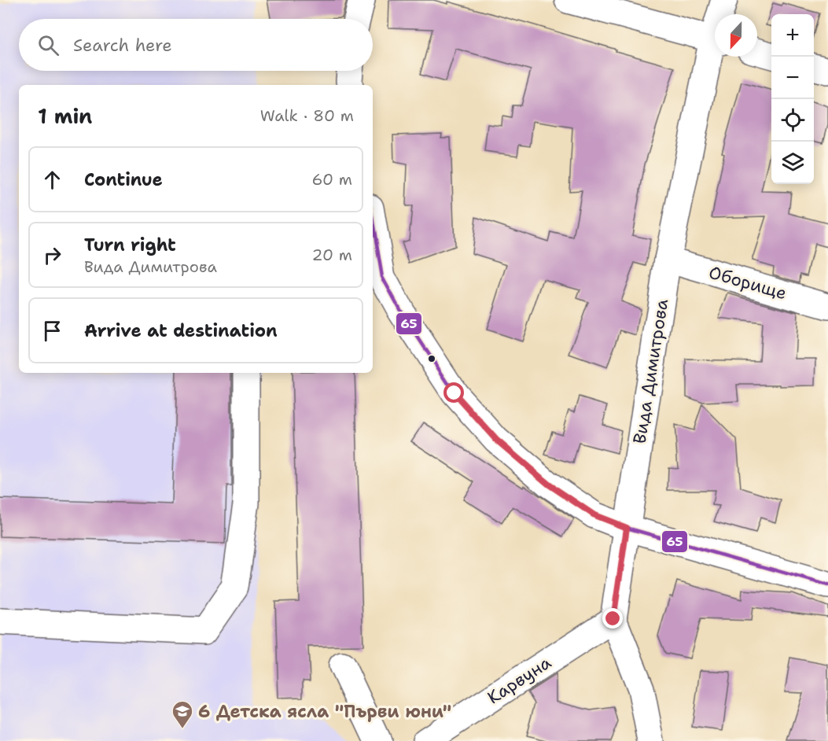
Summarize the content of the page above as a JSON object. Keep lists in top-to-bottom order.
{
  "streets": {
    "street": ["Оборище", "Вида Димитрова", "Карвуна"]
  },
  "crossings": [
    ["Оборище", "Вида Димитрова"],
    ["Вида Димитрова", "Карвуна"]
  ],
  "places": {
    "school or university": ["6 Детска ясла \"Първи юни\""]
  },
  "lines": ["transit line 65"],
  "north": "bottom",
  "page": {
    "map_buttons": ["+", "−"],
    "search": "Search here",
    "heading": ["1 min", "Walk · 80 m"],
    "list": [
      ["Continue", "60 m"],
      ["Turn right", "Вида Димитрова", "20 m"],
      "Arrive at destination"
    ]
  }
}
